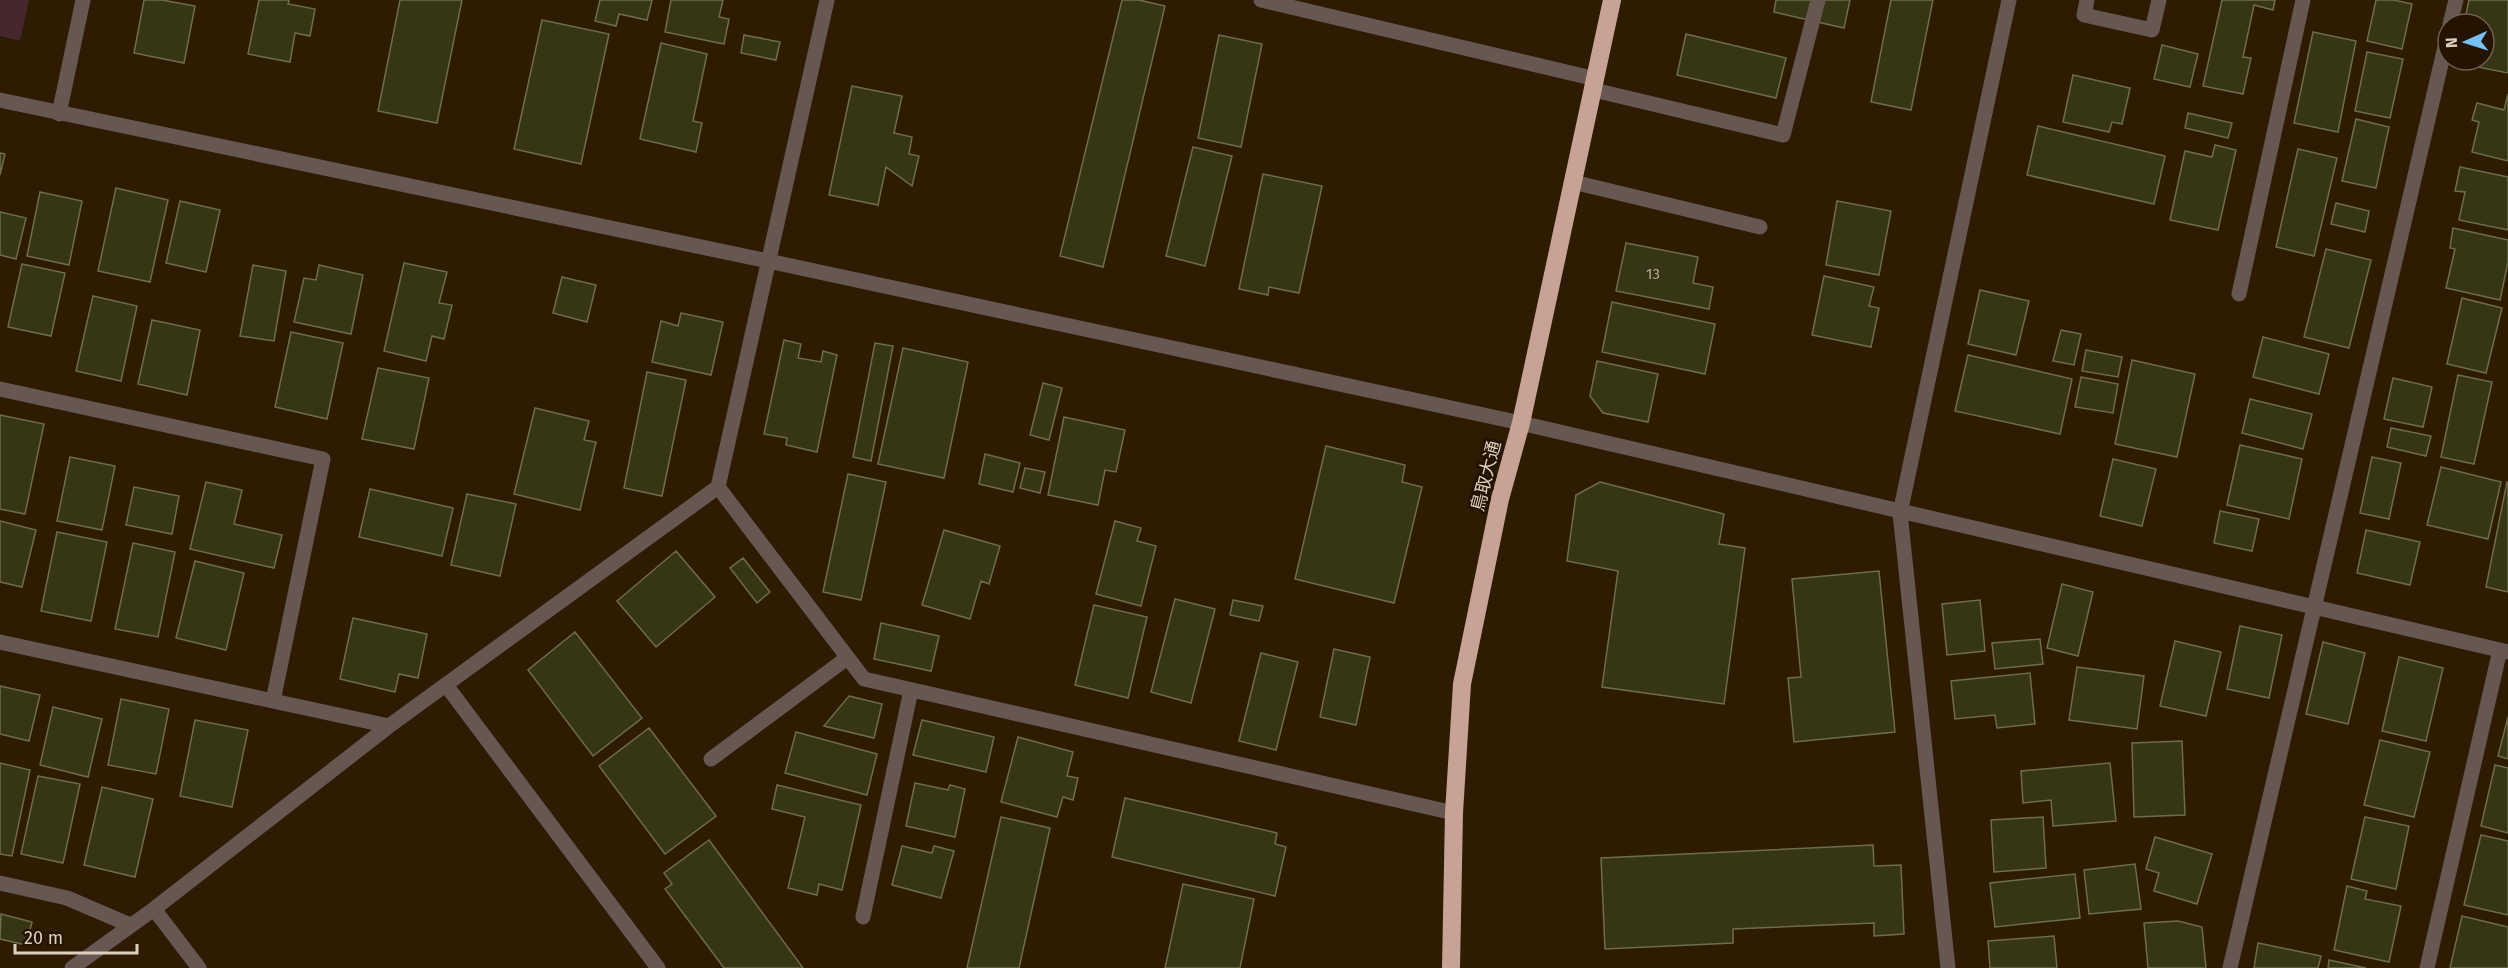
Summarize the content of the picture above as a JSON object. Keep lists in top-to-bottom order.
{
  "streets": {
    "highway": ["鳥取大通"]
  },
  "house_numbers": ["13"],
  "scale_bar": "20 m",
  "north": "left"
}
